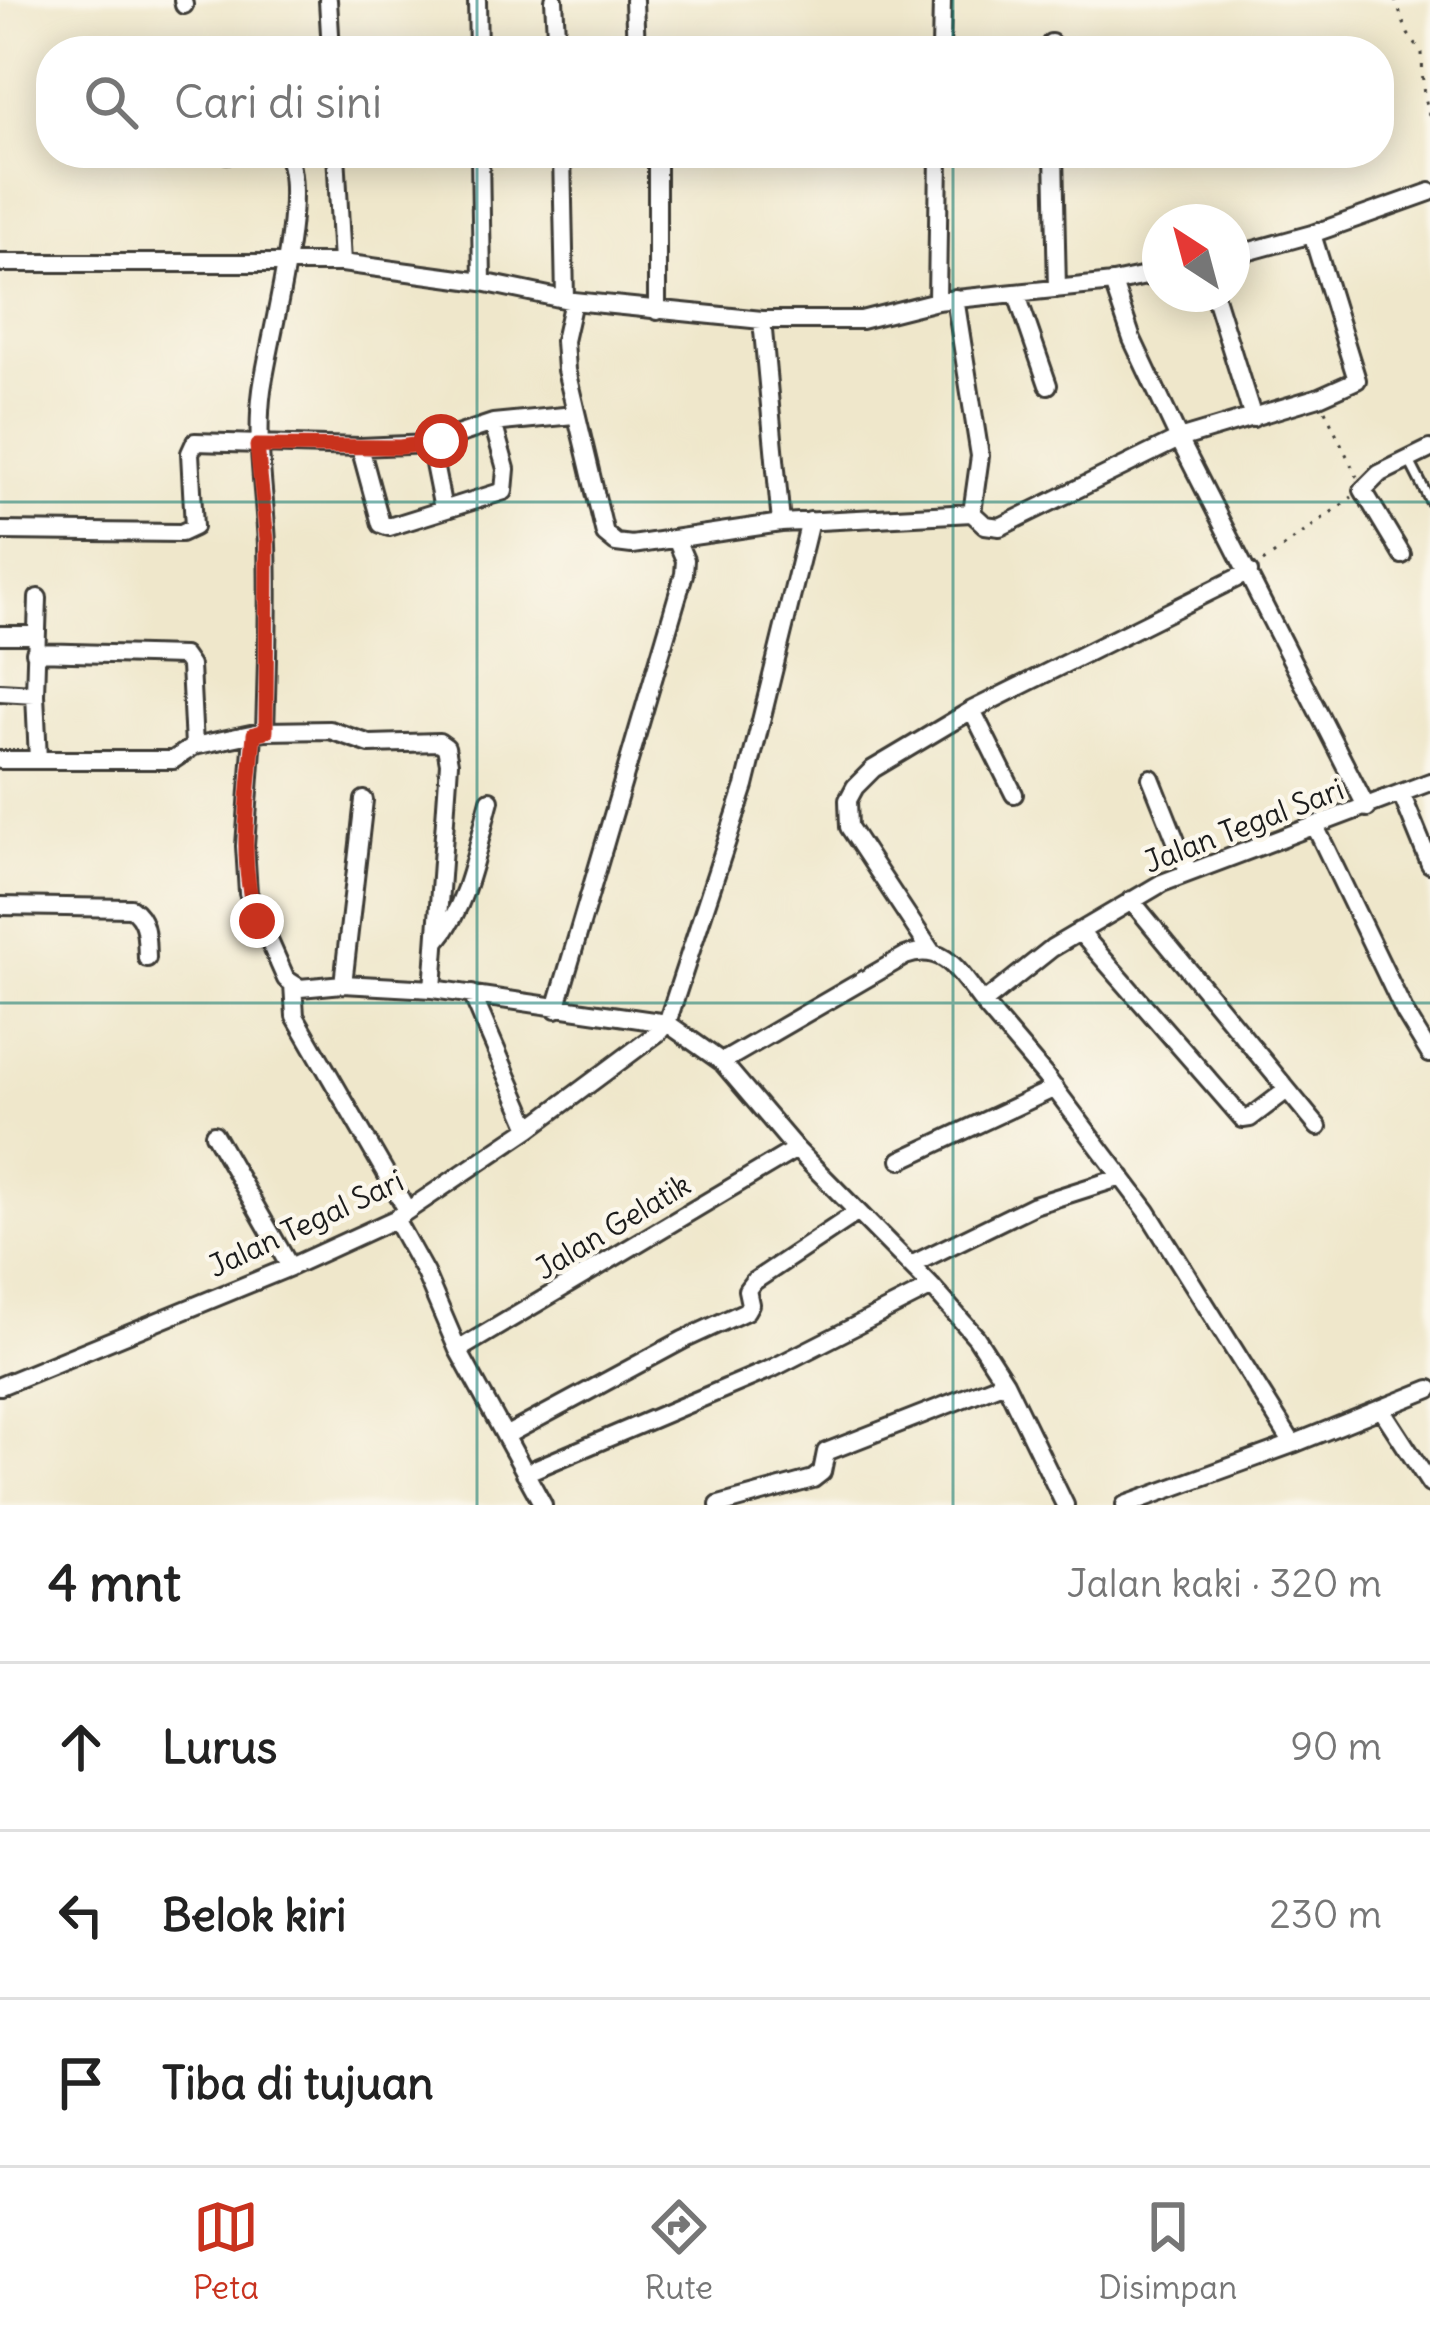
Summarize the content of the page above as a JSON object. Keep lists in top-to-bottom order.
{
  "streets": {
    "street": ["Jalan Tegal Sari", "Jalan Gelatik"]
  },
  "north": "top left",
  "page": {
    "search": "Cari di sini",
    "heading": ["4 mnt", "Jalan kaki · 320 m"],
    "list": [
      ["Lurus", "90 m"],
      ["Belok kiri", "230 m"],
      "Tiba di tujuan"
    ],
    "nav": ["Peta", "Rute", "Disimpan"]
  }
}
